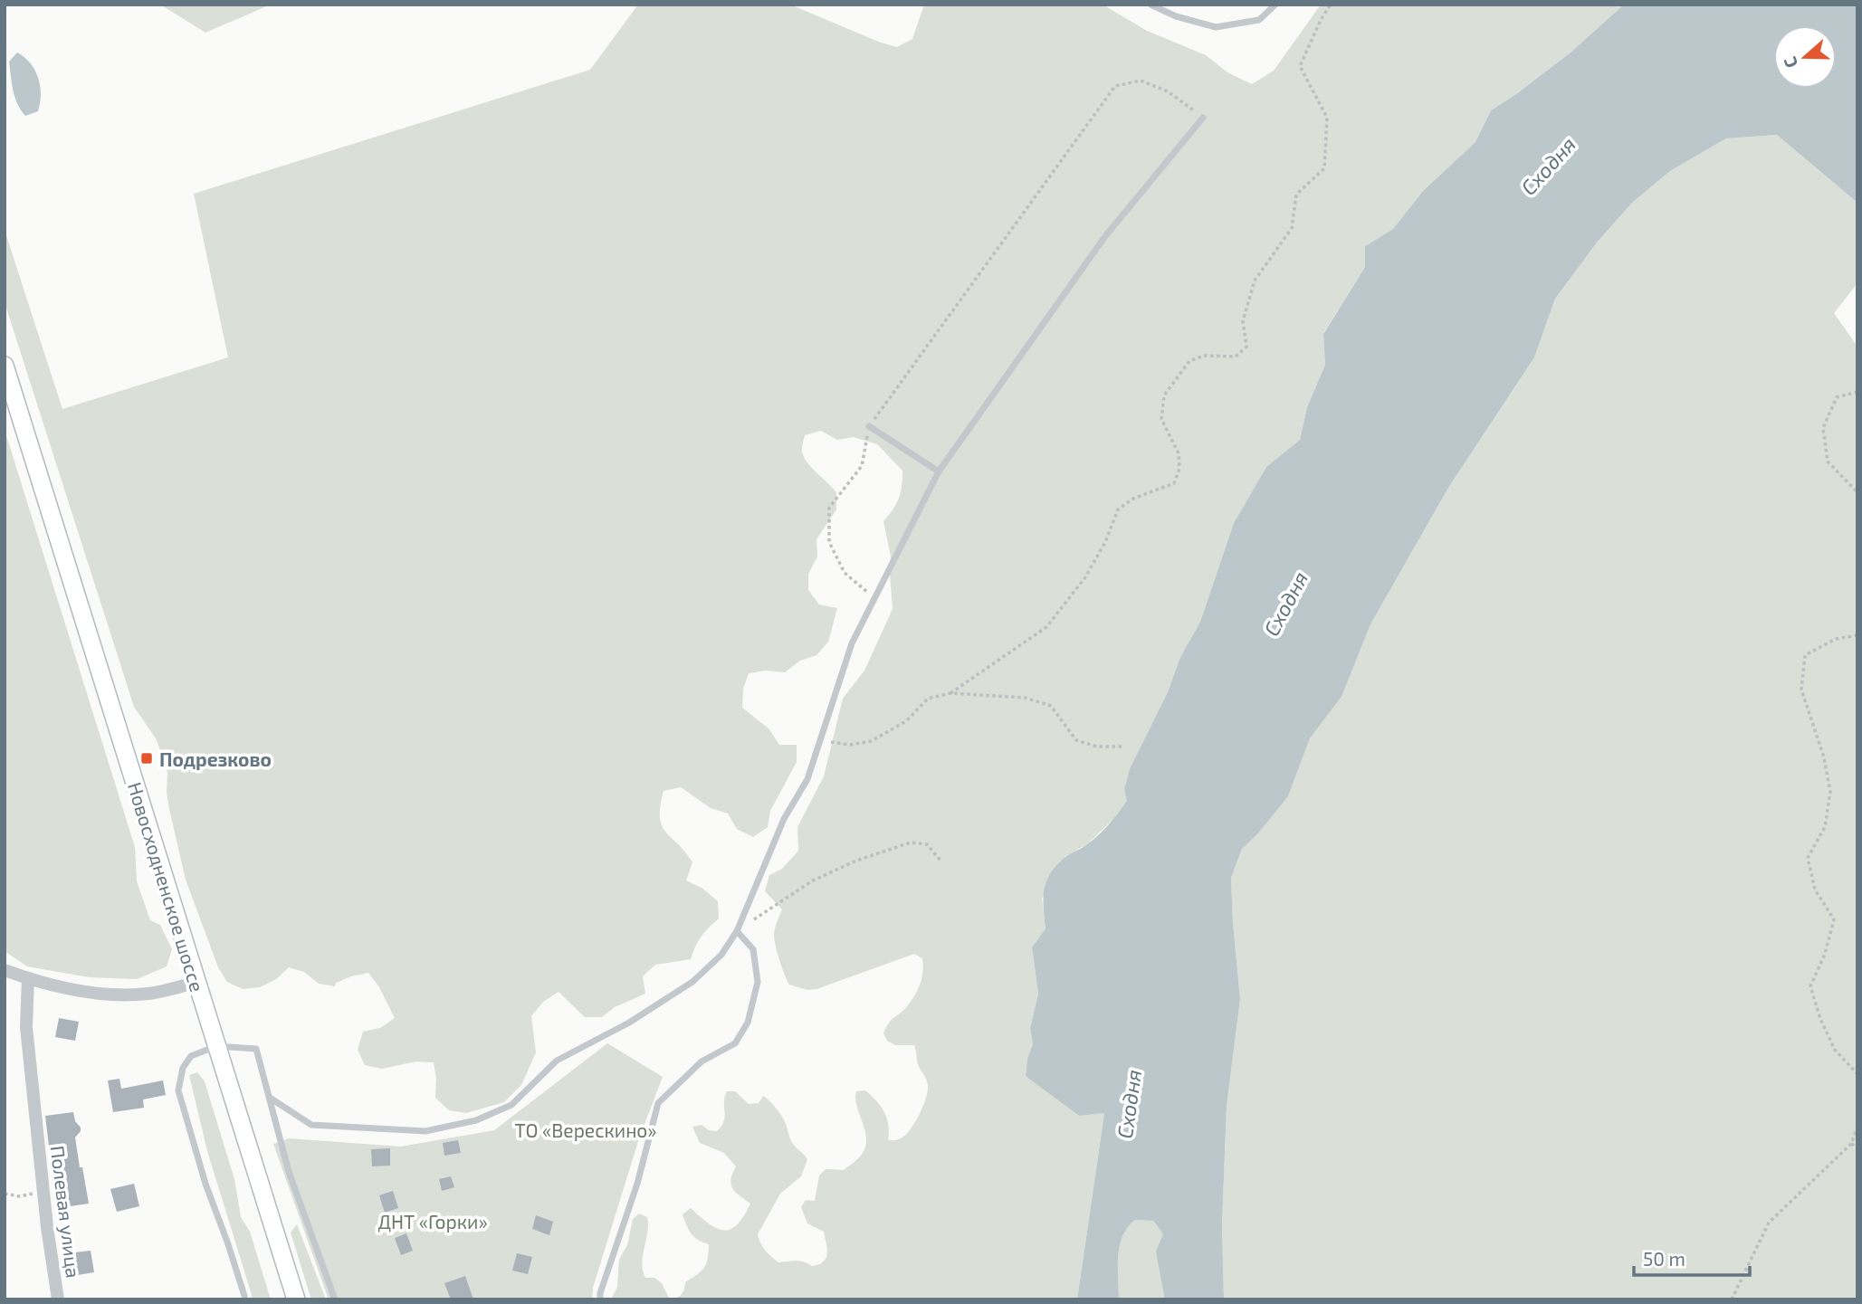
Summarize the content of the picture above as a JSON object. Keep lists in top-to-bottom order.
{
  "streets": {
    "main road": ["Новосходненское шоссе"],
    "street": ["Полевая улица"]
  },
  "water": ["Сходня"],
  "parks": ["ТО «Верескино»", "ДНТ «Горки»"],
  "places": {
    "transit": ["Подрезково"]
  },
  "scale_bar": "50 m",
  "north": "left"
}
